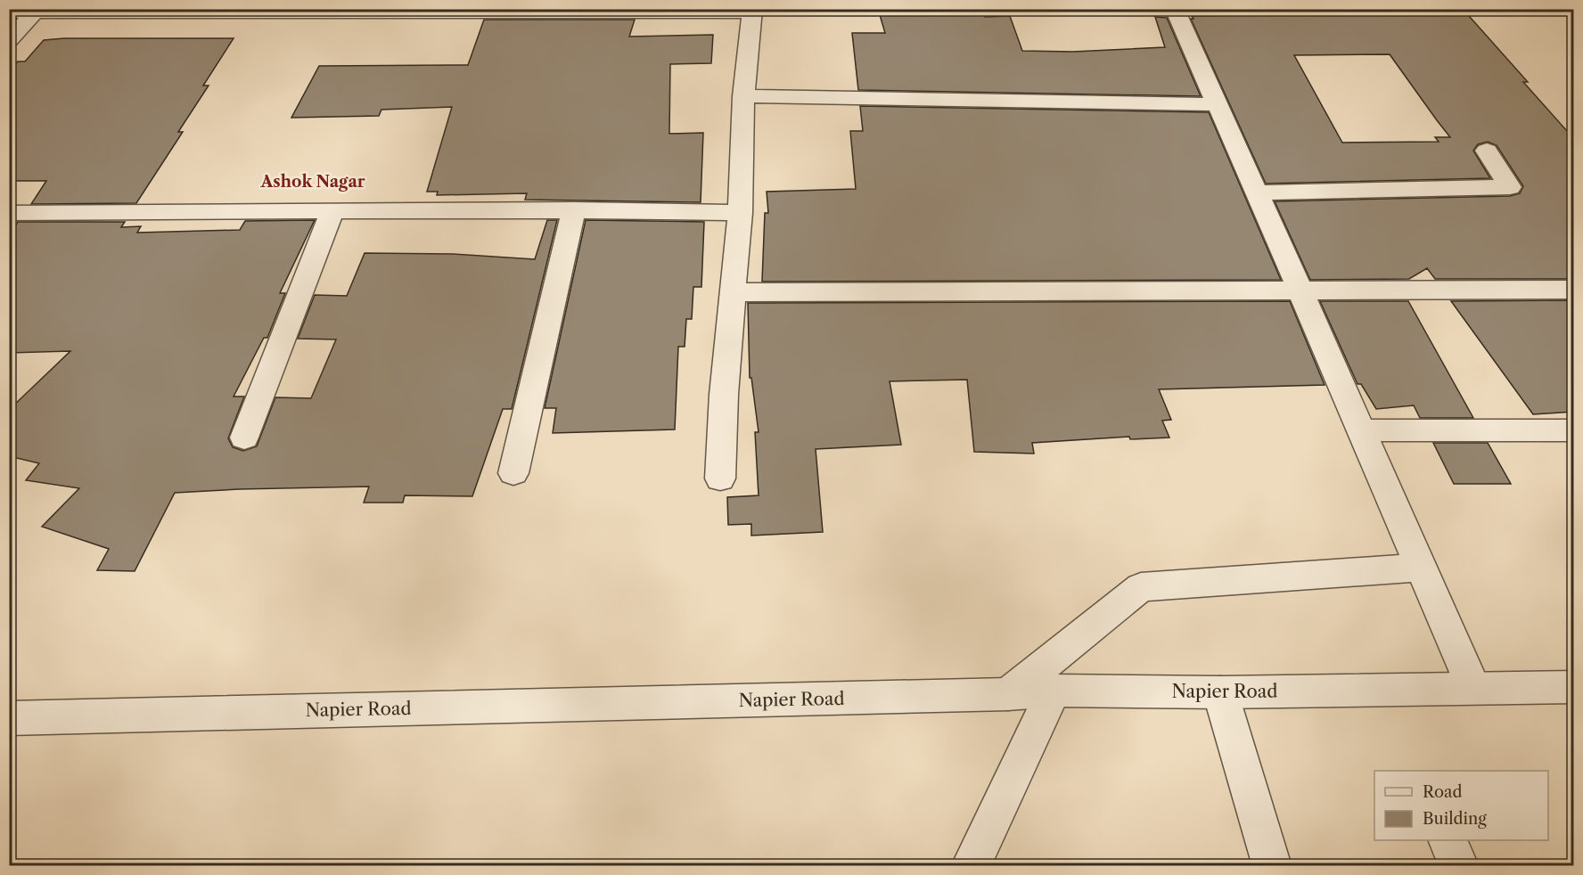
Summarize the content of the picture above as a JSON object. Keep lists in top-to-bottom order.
{
  "streets": {
    "street": ["Napier Road"]
  },
  "districts": ["Ashok Nagar"],
  "legend": ["Road", "Building"]
}
